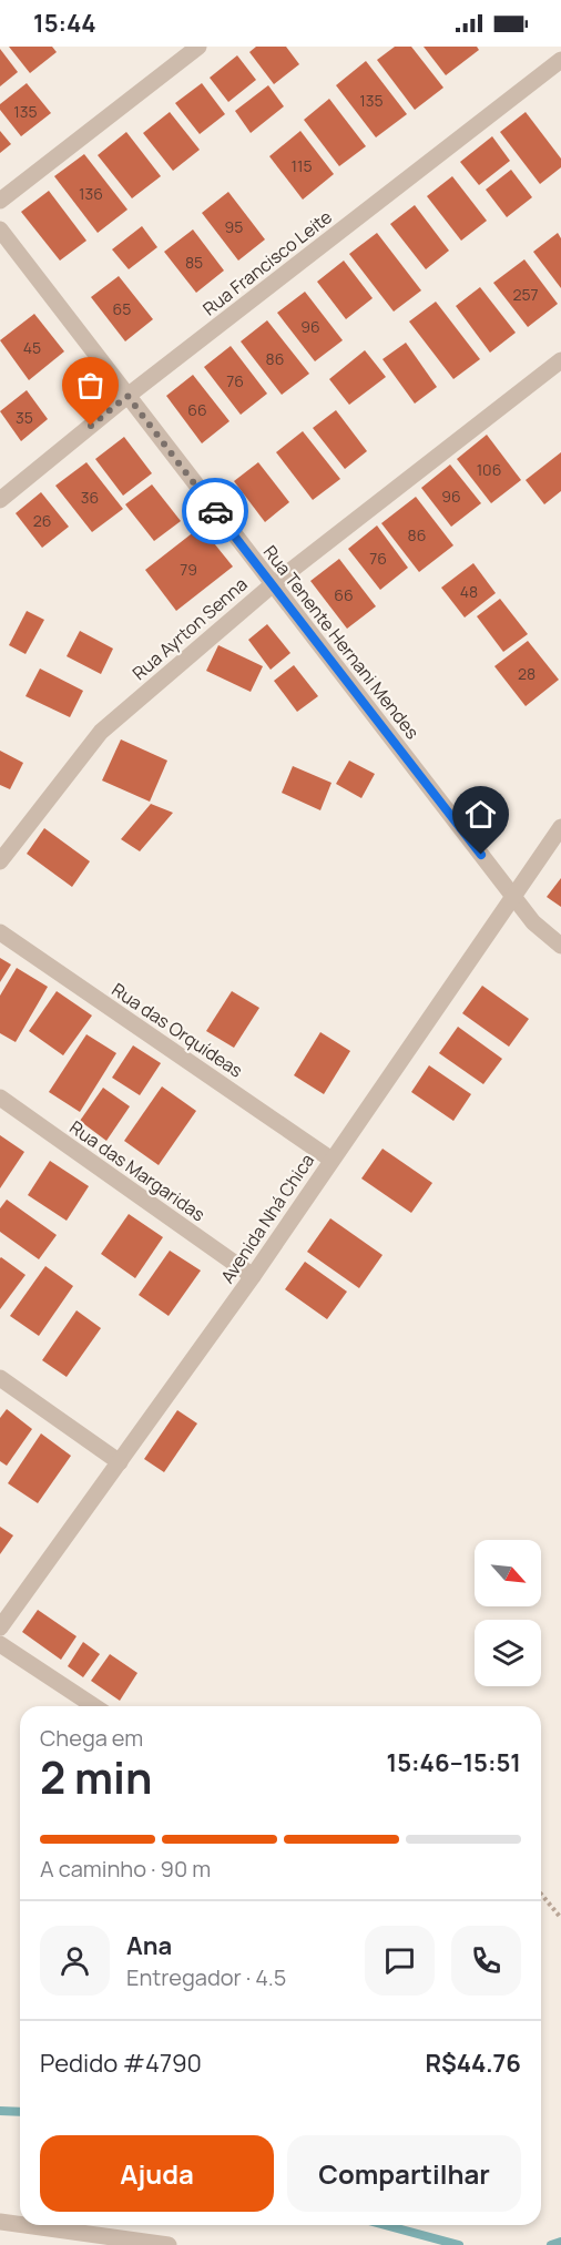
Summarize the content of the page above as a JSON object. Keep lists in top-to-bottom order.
{
  "streets": {
    "street": [
      "Rua Francisco Leite",
      "Rua Ayrton Senna",
      "Rua Tenente Hernani Mendes",
      "Rua das Orquídeas",
      "Rua das Margaridas",
      "Avenida Nhá Chica"
    ]
  },
  "crossings": [
    ["Rua Francisco Leite", "Rua Tenente Hernani Mendes"],
    ["Rua Ayrton Senna", "Rua Tenente Hernani Mendes"],
    ["Rua Tenente Hernani Mendes", "Avenida Nhá Chica"],
    ["Rua das Orquídeas", "Avenida Nhá Chica"],
    ["Rua das Margaridas", "Avenida Nhá Chica"]
  ],
  "house_numbers": [
    "135",
    "135",
    "115",
    "136",
    "95",
    "85",
    "257",
    "65",
    "96",
    "45",
    "86",
    "76",
    "66",
    "35",
    "106",
    "96",
    "36",
    "26",
    "86",
    "76",
    "79",
    "48",
    "66",
    "28"
  ],
  "north": "bottom right",
  "page": {
    "status": "15:44",
    "heading": ["2 min", "Chega em", "15:46–15:51"],
    "panel": [
      "Ana",
      "Entregador · 4.5",
      "Pedido #4790",
      "R$44.76"
    ],
    "bar": "A caminho · 90 m",
    "buttons": ["Ajuda", "Compartilhar"]
  }
}
